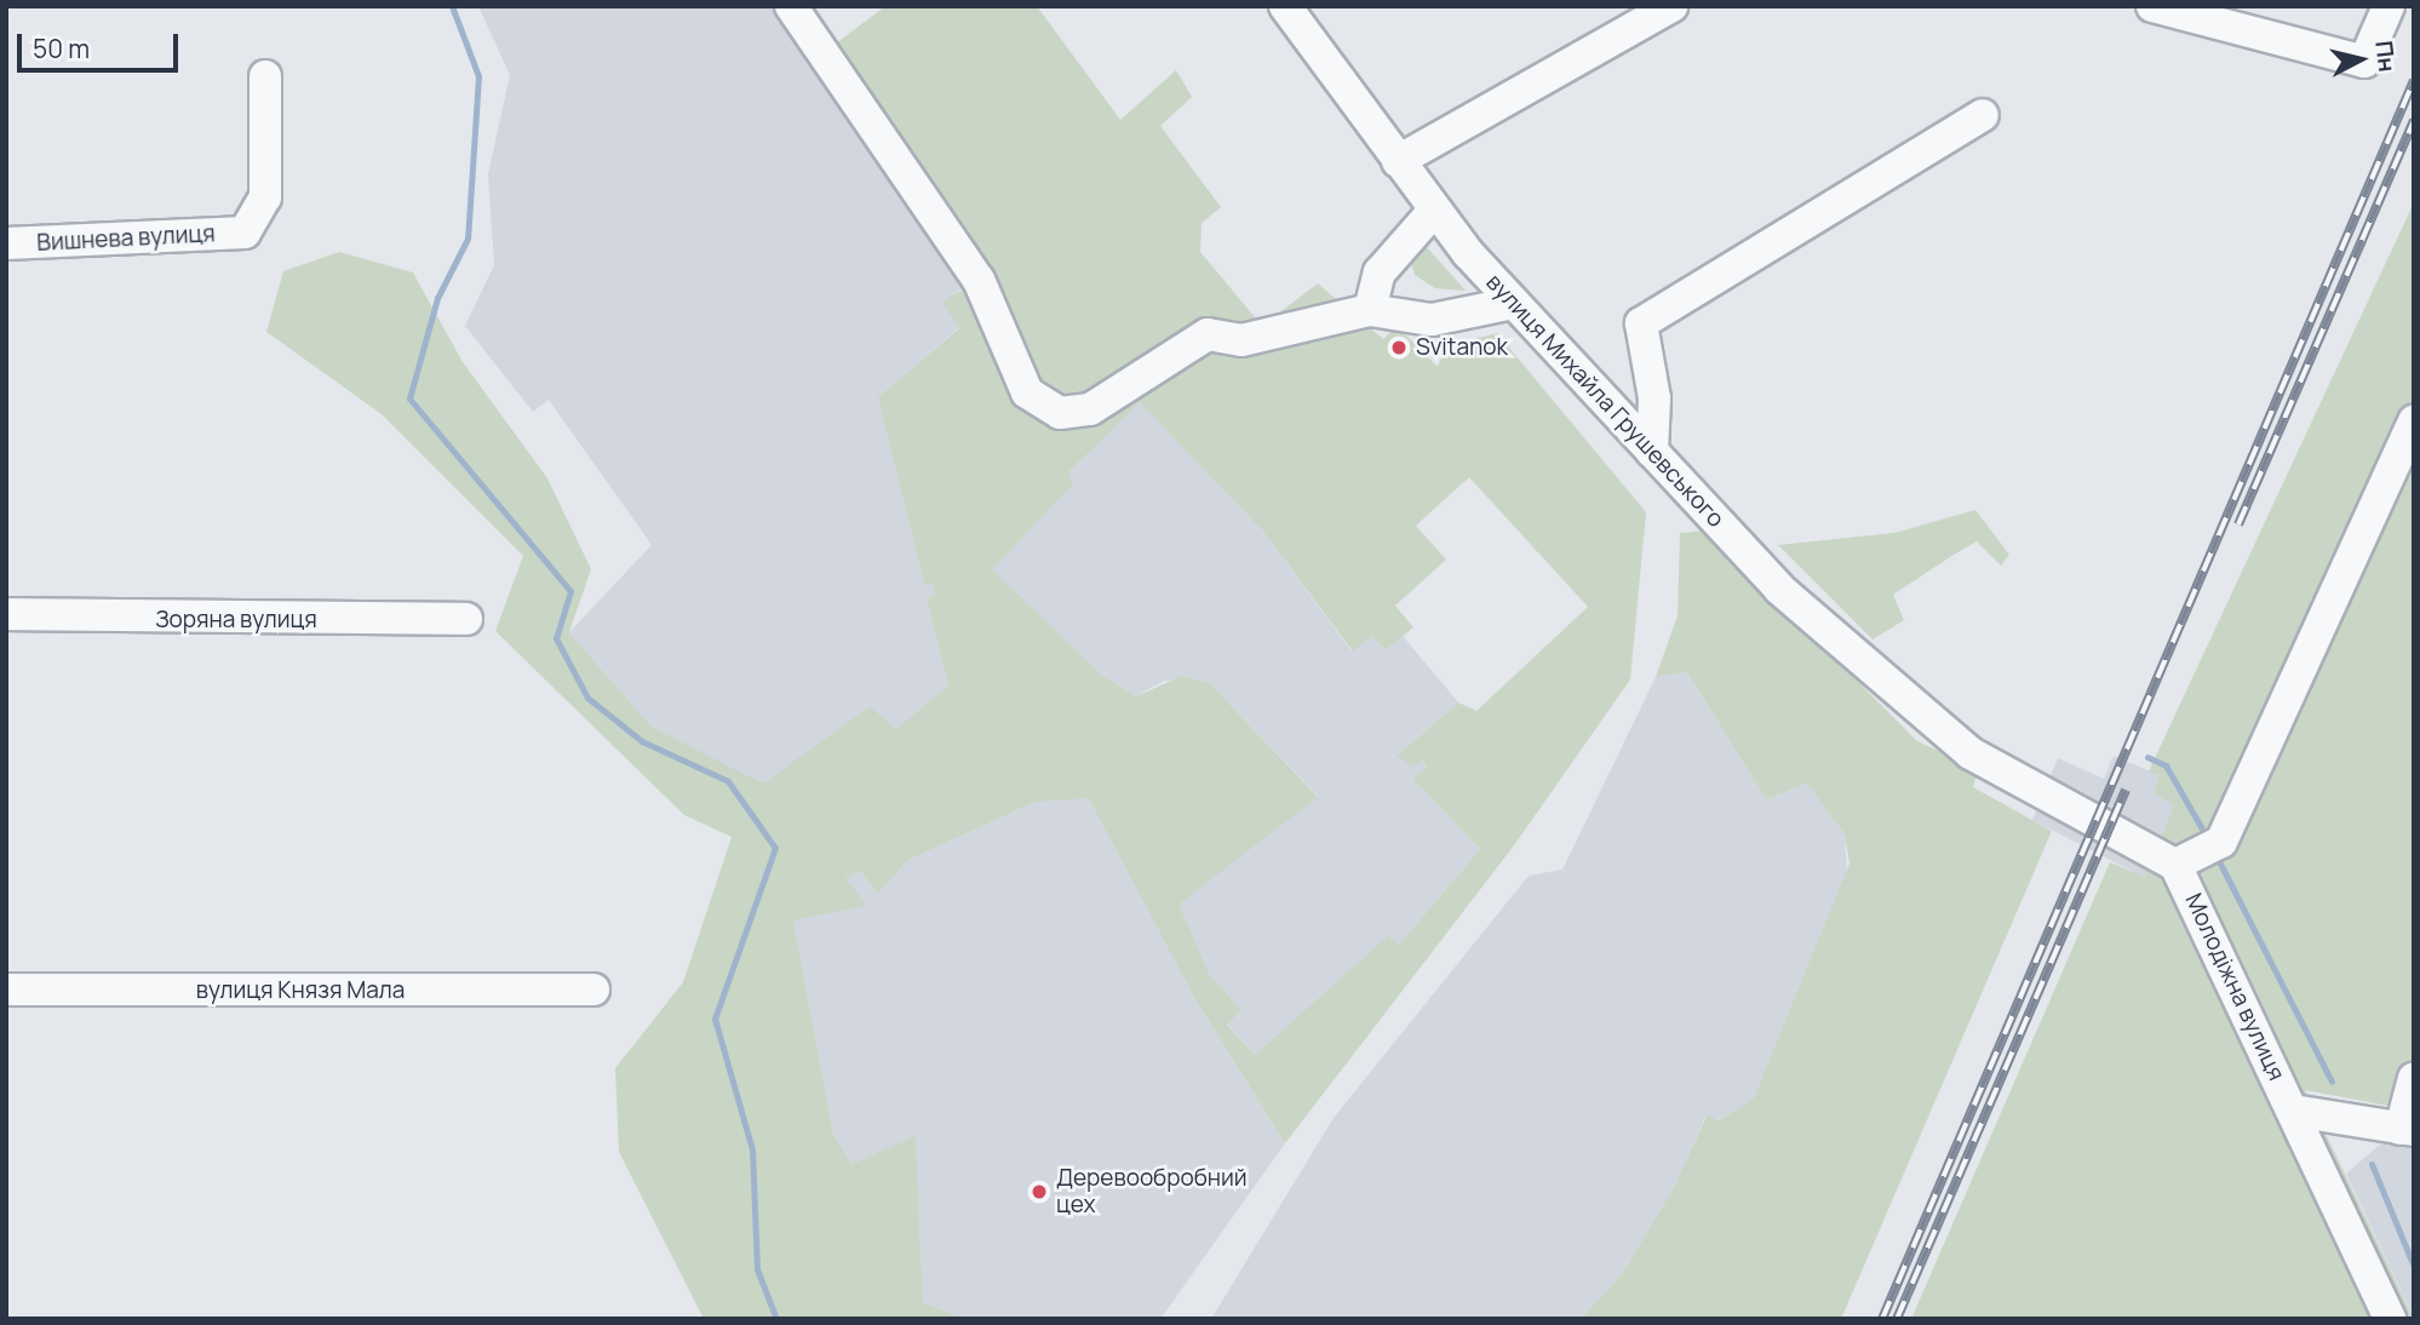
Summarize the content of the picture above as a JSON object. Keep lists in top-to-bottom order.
{
  "streets": {
    "street": [
      "Вишнева вулиця",
      "вулиця Михайла Грушевського",
      "Зоряна вулиця",
      "Молодіжна вулиця",
      "вулиця Князя Мала"
    ]
  },
  "crossings": [
    ["вулиця Михайла Грушевського", "Молодіжна вулиця"]
  ],
  "places": ["Svitanok", "Деревообробний цех"],
  "scale_bar": "50 m",
  "north": "right"
}
